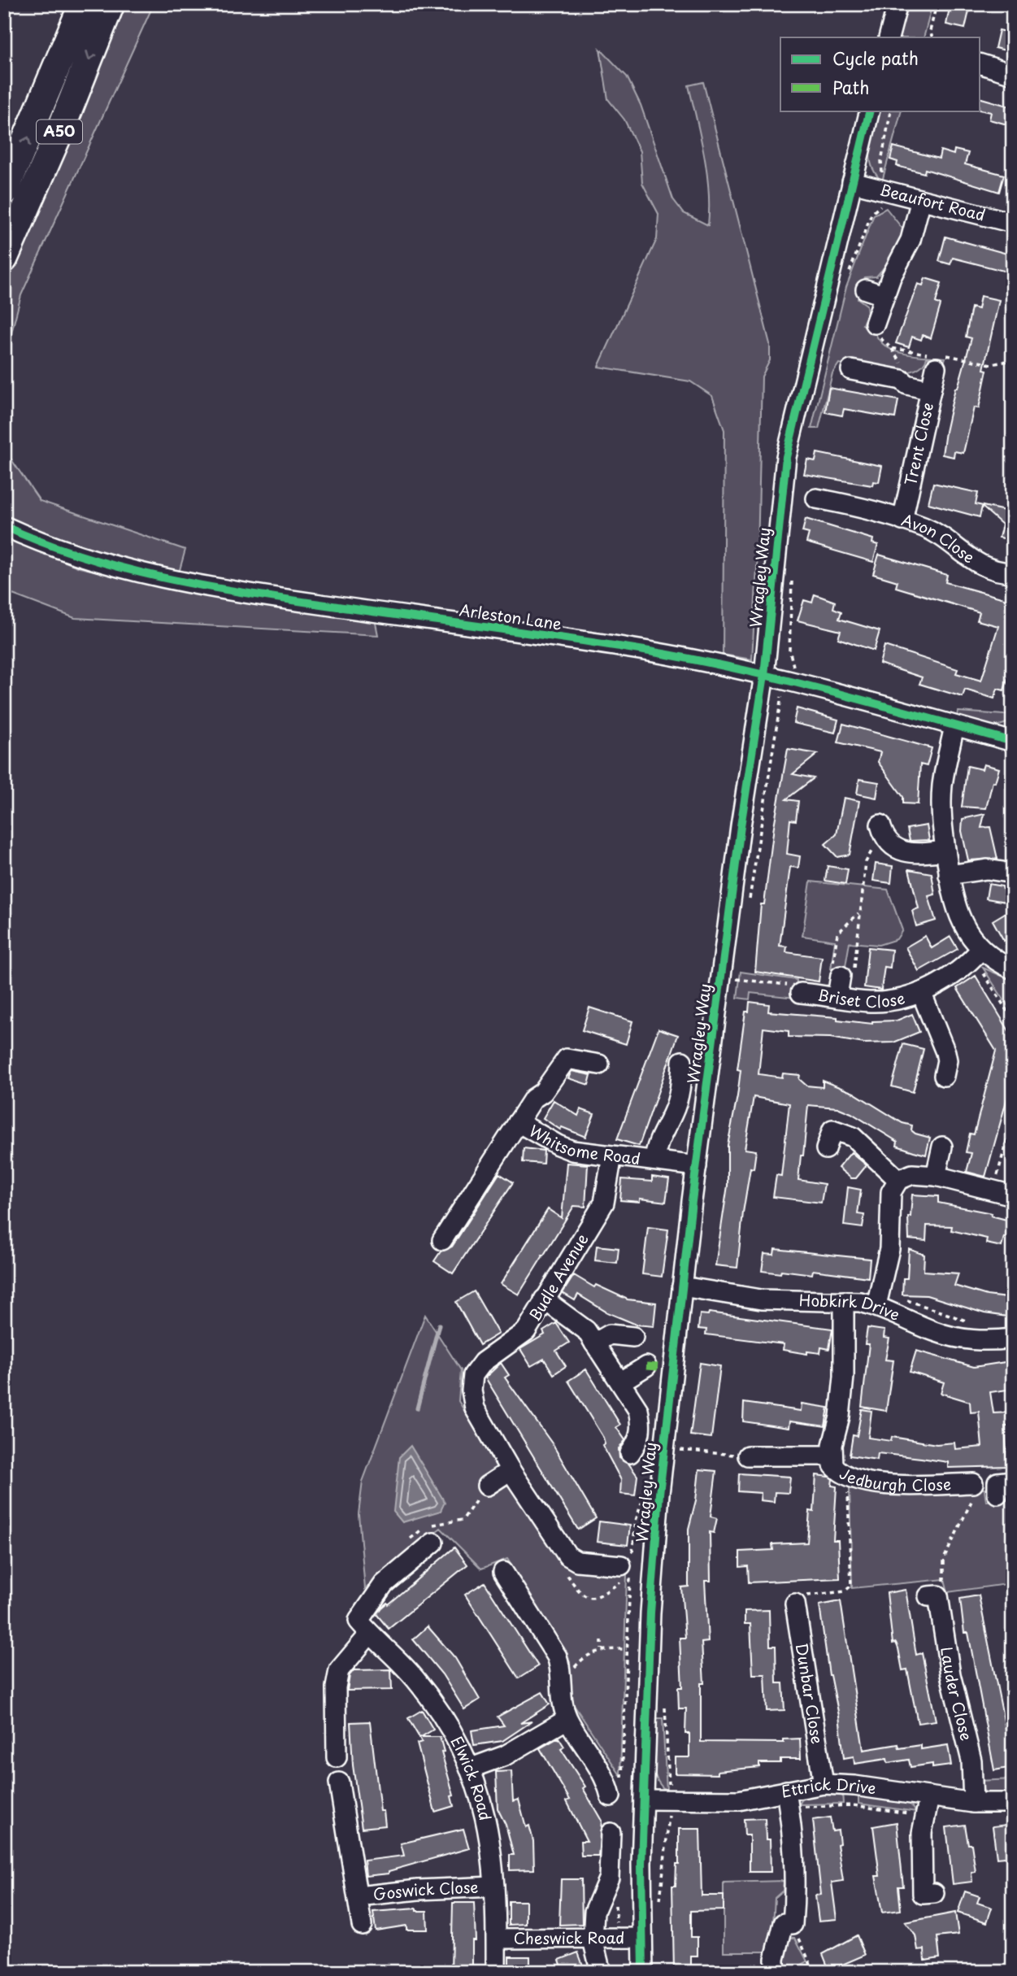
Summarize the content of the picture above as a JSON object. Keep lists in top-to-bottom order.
{
  "streets": {
    "highway": ["A50"],
    "street": [
      "Beaufort Road",
      "Trent Close",
      "Avon Close",
      "Wragley Way",
      "Arleston Lane",
      "Briset Close",
      "Whitsome Road",
      "Budle Avenue",
      "Hobkirk Drive",
      "Jedburgh Close",
      "Dunbar Close",
      "Lauder Close",
      "Elwick Road",
      "Ettrick Drive",
      "Goswick Close",
      "Cheswick Road"
    ]
  },
  "crossings": [
    ["Beaufort Road", "Wragley Way"],
    ["Trent Close", "Avon Close"],
    ["Wragley Way", "Arleston Lane"],
    ["Wragley Way", "Whitsome Road"],
    ["Wragley Way", "Hobkirk Drive"],
    ["Wragley Way", "Ettrick Drive"],
    ["Wragley Way", "Cheswick Road"],
    ["Whitsome Road", "Budle Avenue"],
    ["Hobkirk Drive", "Jedburgh Close"],
    ["Dunbar Close", "Ettrick Drive"],
    ["Lauder Close", "Ettrick Drive"],
    ["Elwick Road", "Goswick Close"],
    ["Elwick Road", "Cheswick Road"]
  ],
  "legend": ["Cycle path", "Path"]
}
